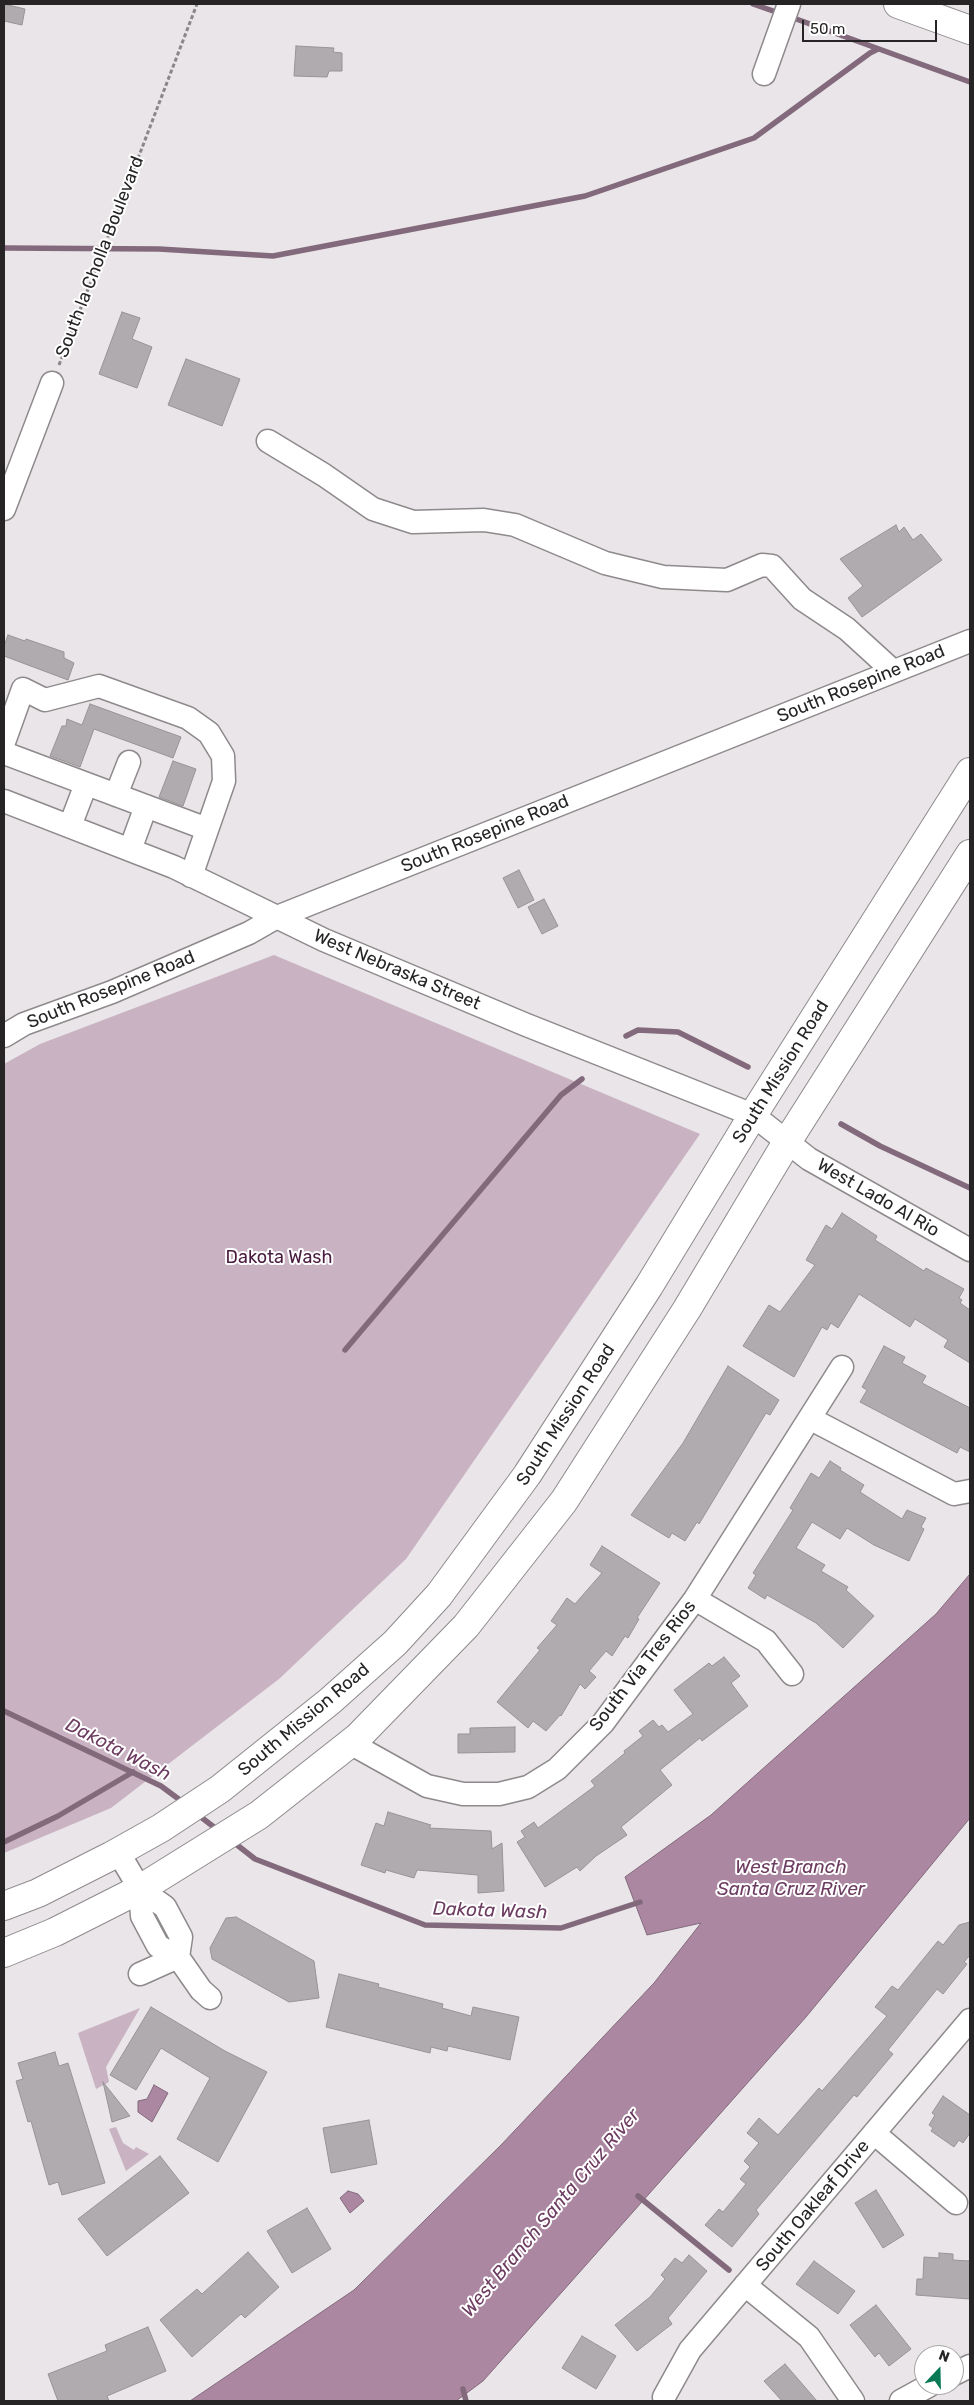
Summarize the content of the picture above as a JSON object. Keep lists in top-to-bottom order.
{
  "streets": {
    "main road": ["South Mission Road"],
    "street": [
      "South Rosepine Road",
      "West Nebraska Street",
      "West Lado Al Rio",
      "South Via Tres Rios",
      "South Oakleaf Drive"
    ],
    "path": ["South la Cholla Boulevard"]
  },
  "crossings": [
    ["South Rosepine Road", "West Nebraska Street"],
    ["West Nebraska Street", "South Mission Road"],
    ["West Nebraska Street", "West Lado Al Rio"]
  ],
  "water": ["Dakota Wash", "West Branch Santa Cruz River"],
  "parks": ["Dakota Wash"],
  "scale_bar": "50 m",
  "north": "top"
}
